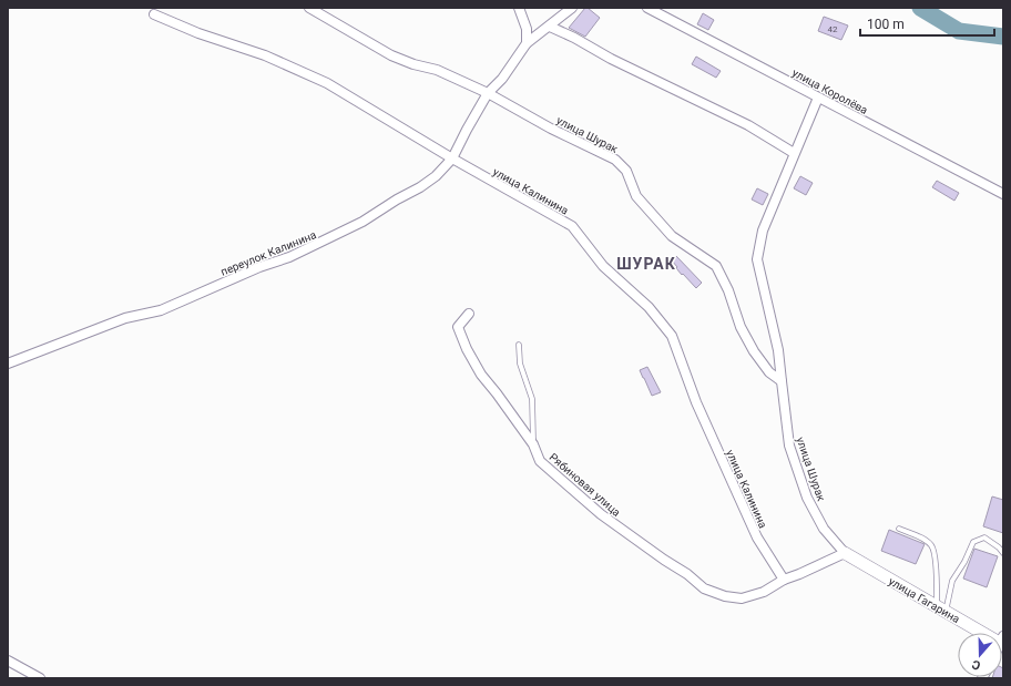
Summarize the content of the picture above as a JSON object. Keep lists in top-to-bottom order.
{
  "streets": {
    "street": [
      "улица Королёва",
      "улица Шурак",
      "улица Калинина",
      "переулок Калинина",
      "Рябиновая улица",
      "улица Гагарина"
    ]
  },
  "crossings": [
    ["улица Королёва", "улица Шурак"],
    ["улица Шурак", "переулок Калинина"],
    ["улица Шурак", "улица Гагарина"],
    ["улица Калинина", "переулок Калинина"],
    ["улица Калинина", "Рябиновая улица"]
  ],
  "districts": ["ШУРАК"],
  "house_numbers": ["42"],
  "scale_bar": "100 m",
  "north": "bottom"
}
